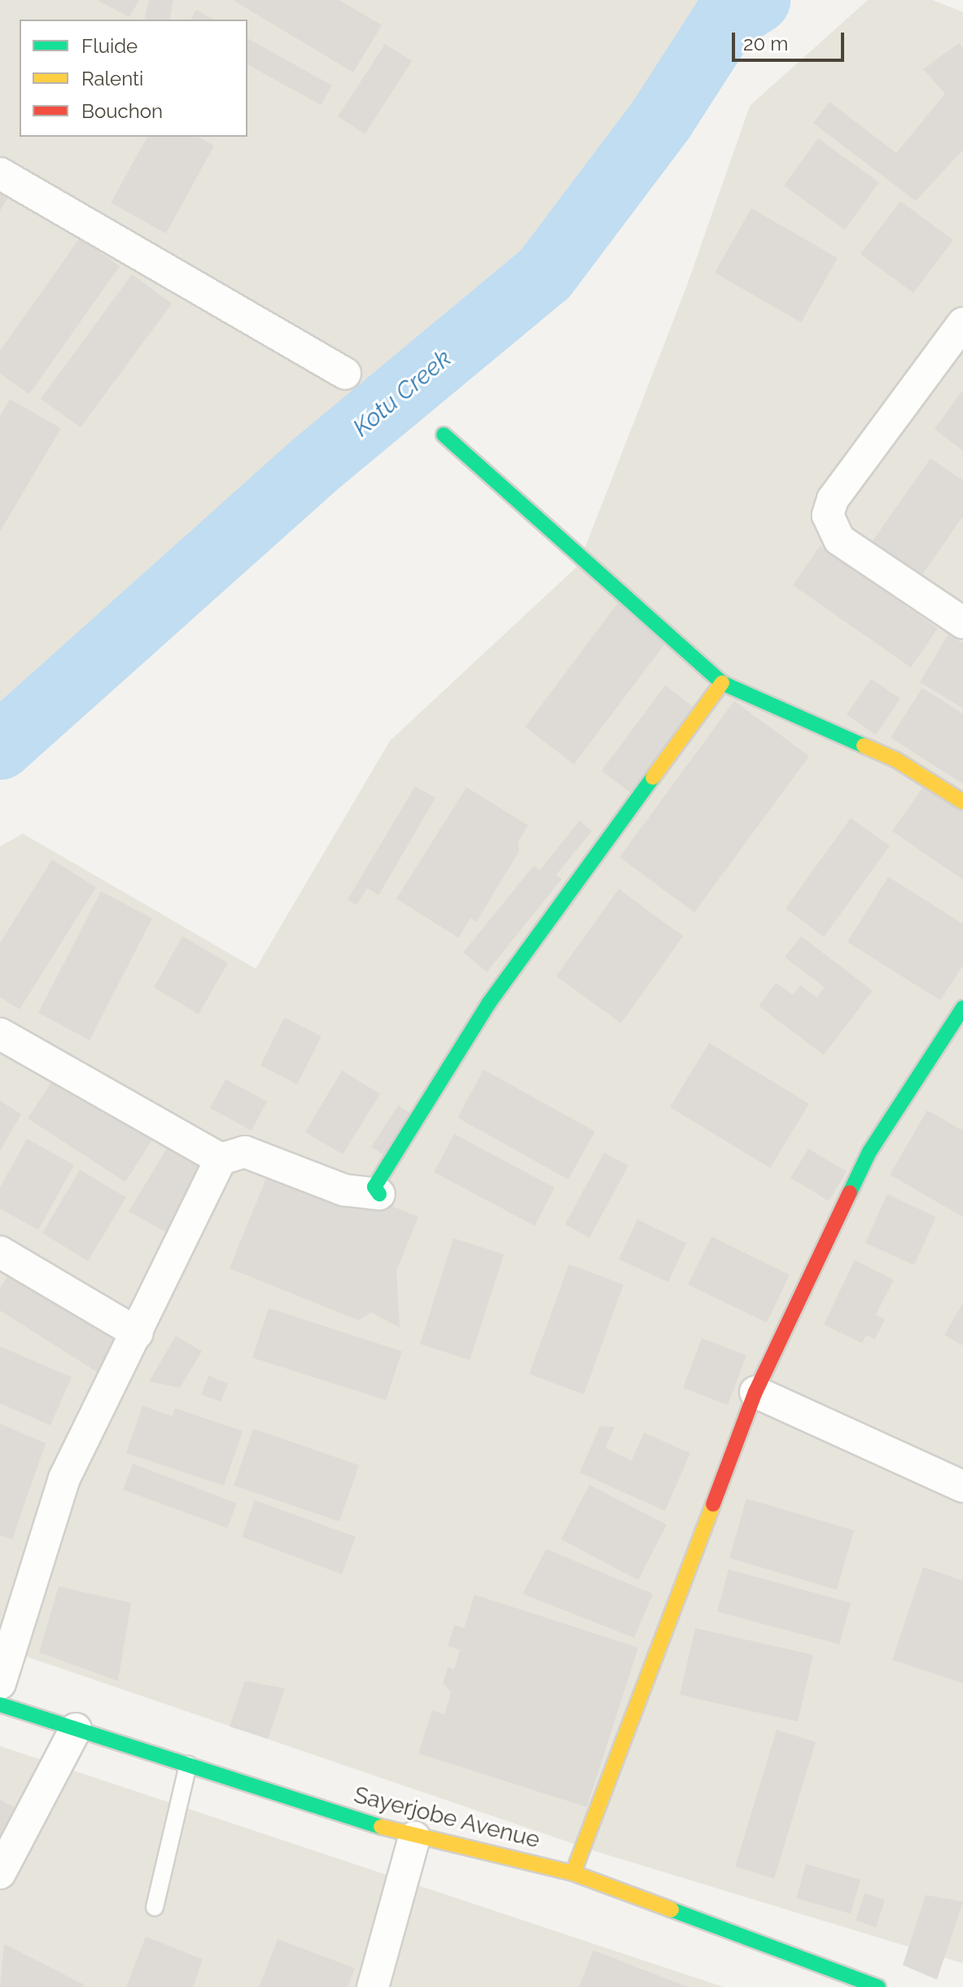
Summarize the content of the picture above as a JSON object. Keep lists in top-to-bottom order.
{
  "streets": {
    "street": ["Sayerjobe Avenue"]
  },
  "water": ["Kotu Creek"],
  "legend": ["Fluide", "Ralenti", "Bouchon"],
  "scale_bar": "20 m"
}
